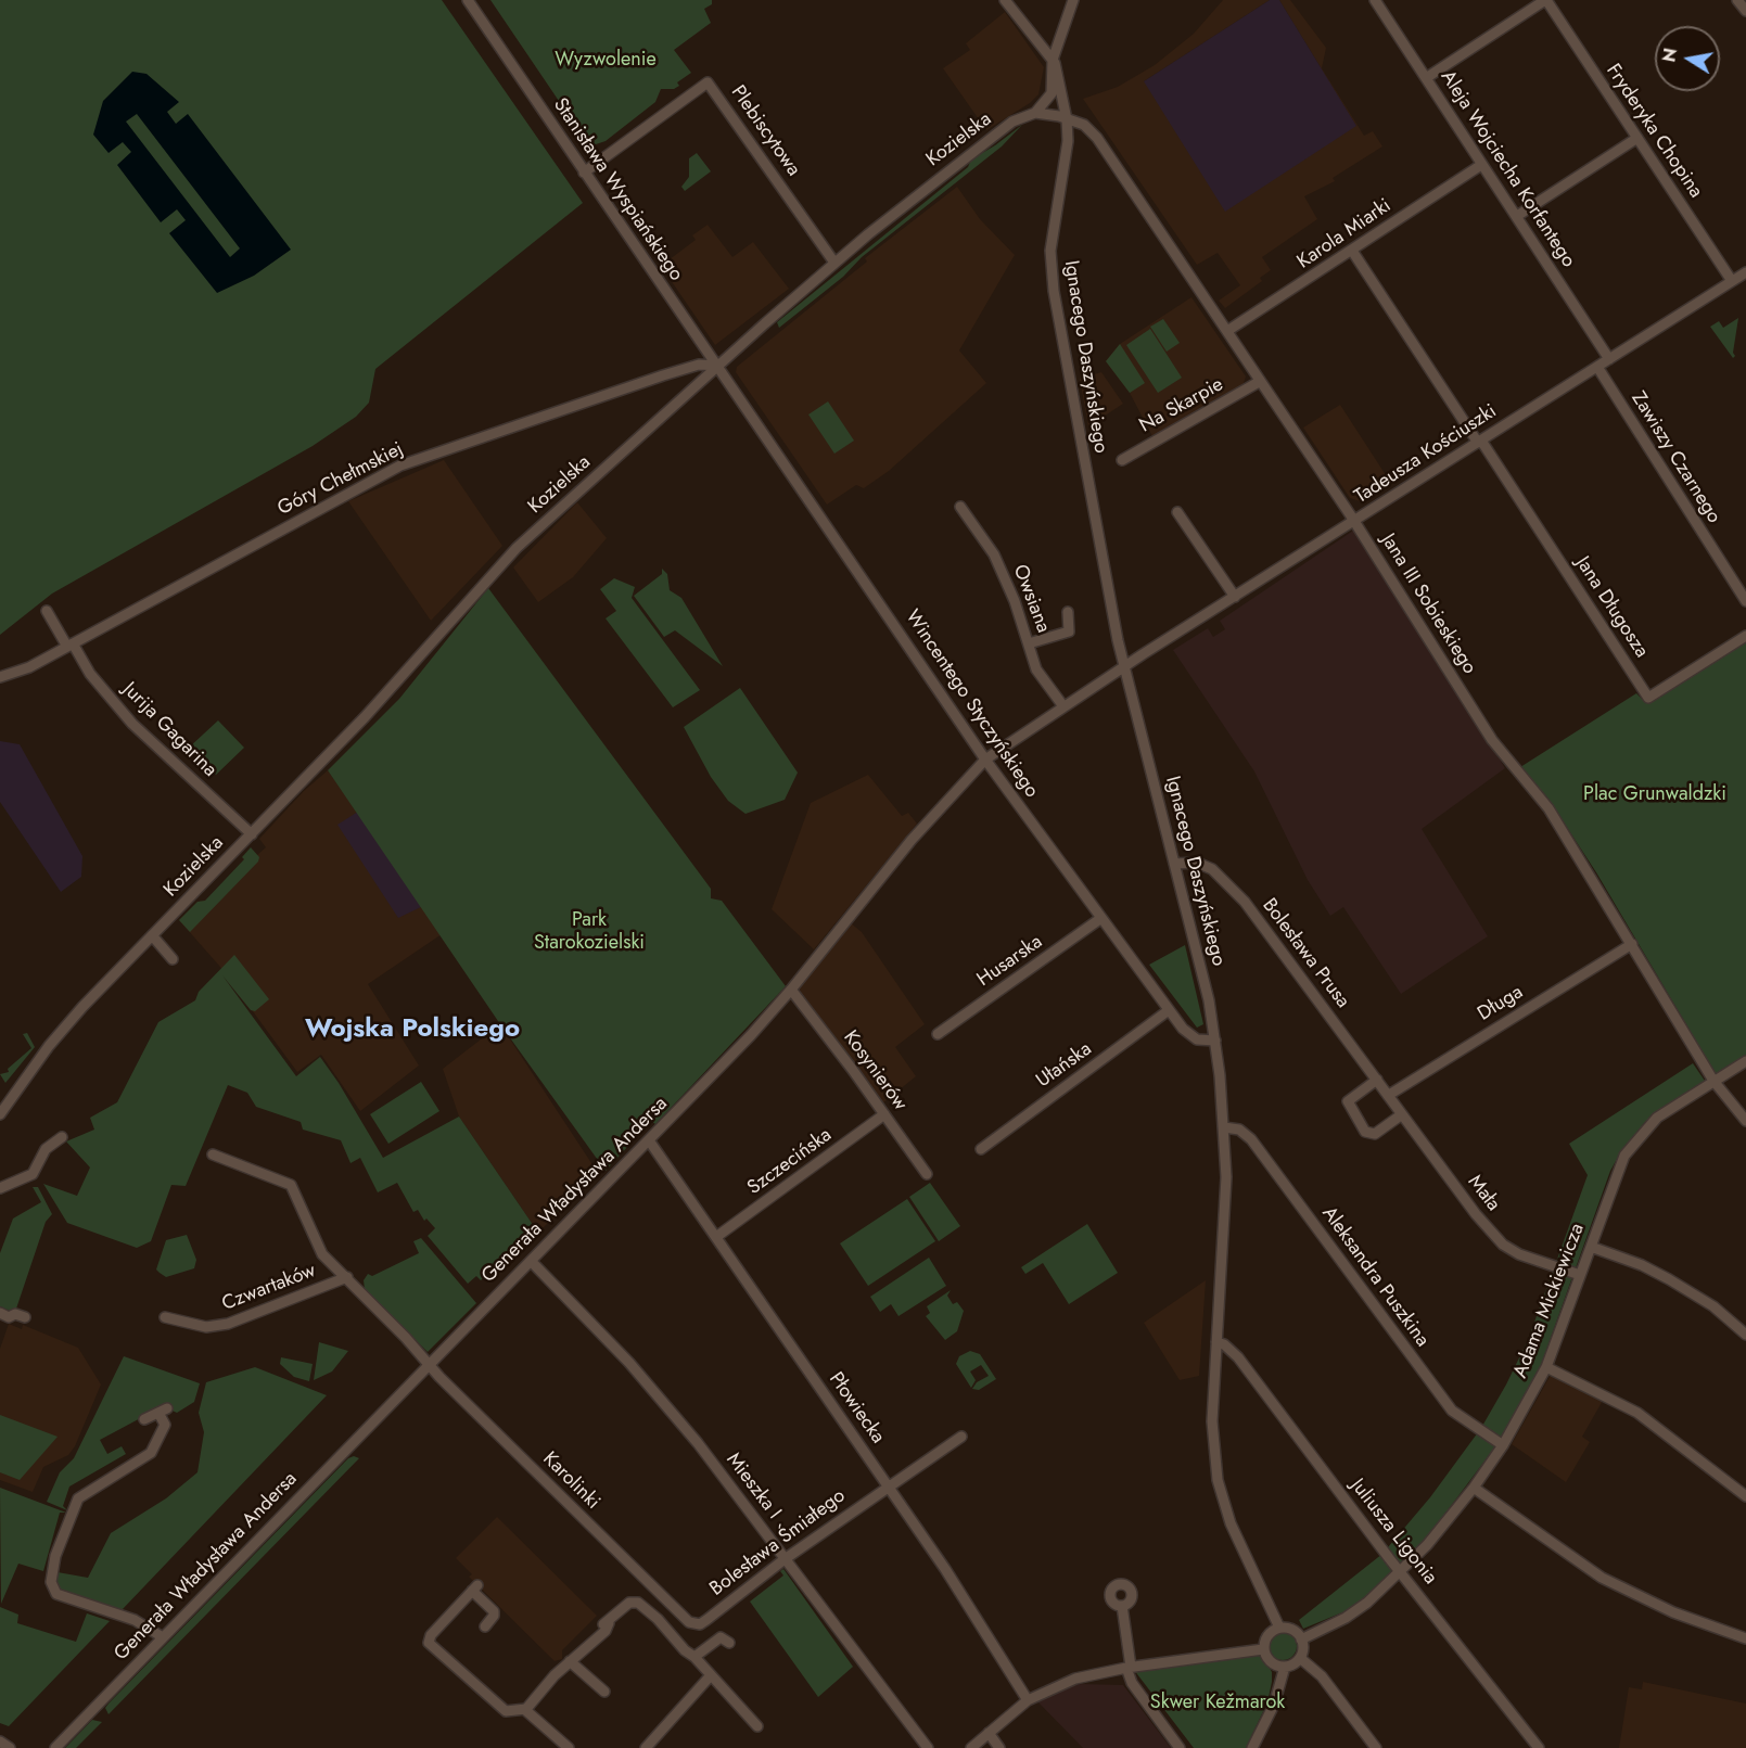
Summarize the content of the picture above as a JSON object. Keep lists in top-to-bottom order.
{
  "streets": {
    "street": [
      "Plebiscytowa",
      "Fryderyka Chopina",
      "Kozielska",
      "Aleja Wojciecha Korfantego",
      "Stanisława Wyspiańskiego",
      "Karola Miarki",
      "Ignacego Daszyńskiego",
      "Na Skarpie",
      "Tadeusza Kościuszki",
      "Zawiszy Czarnego",
      "Góry Chełmskiej",
      "Owsiana",
      "Jana III Sobieskiego",
      "Jana Długosza",
      "Wincentego Styczyńskiego",
      "Jurija Gagarina",
      "Bolesława Prusa",
      "Husarska",
      "Długa",
      "Ułańska",
      "Kosynierów",
      "Szczecińska",
      "Generała Władysława Andersa",
      "Mała",
      "Aleksandra Puszkina",
      "Czwartaków",
      "Adama Mickiewicza",
      "Płowiecka",
      "Karolinki",
      "Mieszka I",
      "Juliusza Ligonia",
      "Bolesława Śmiałego"
    ]
  },
  "crossings": [
    ["Plebiscytowa", "Kozielska"],
    ["Plebiscytowa", "Stanisława Wyspiańskiego"],
    ["Fryderyka Chopina", "Tadeusza Kościuszki"],
    ["Kozielska", "Stanisława Wyspiańskiego"],
    ["Kozielska", "Góry Chełmskiej"],
    ["Kozielska", "Wincentego Styczyńskiego"],
    ["Kozielska", "Jurija Gagarina"],
    ["Aleja Wojciecha Korfantego", "Karola Miarki"],
    ["Aleja Wojciecha Korfantego", "Tadeusza Kościuszki"],
    ["Stanisława Wyspiańskiego", "Góry Chełmskiej"],
    ["Stanisława Wyspiańskiego", "Wincentego Styczyńskiego"],
    ["Karola Miarki", "Jana III Sobieskiego"],
    ["Ignacego Daszyńskiego", "Tadeusza Kościuszki"],
    ["Ignacego Daszyńskiego", "Jana III Sobieskiego"],
    ["Ignacego Daszyńskiego", "Wincentego Styczyńskiego"],
    ["Ignacego Daszyńskiego", "Bolesława Prusa"],
    ["Ignacego Daszyńskiego", "Generała Władysława Andersa"],
    ["Ignacego Daszyńskiego", "Aleksandra Puszkina"],
    ["Ignacego Daszyńskiego", "Adama Mickiewicza"],
    ["Ignacego Daszyńskiego", "Juliusza Ligonia"],
    ["Na Skarpie", "Jana III Sobieskiego"],
    ["Tadeusza Kościuszki", "Zawiszy Czarnego"],
    ["Tadeusza Kościuszki", "Jana III Sobieskiego"],
    ["Tadeusza Kościuszki", "Jana Długosza"],
    ["Tadeusza Kościuszki", "Generała Władysława Andersa"],
    ["Góry Chełmskiej", "Wincentego Styczyńskiego"],
    ["Góry Chełmskiej", "Jurija Gagarina"],
    ["Owsiana", "Generała Władysława Andersa"],
    ["Jana III Sobieskiego", "Długa"],
    ["Jana III Sobieskiego", "Adama Mickiewicza"],
    ["Wincentego Styczyńskiego", "Husarska"],
    ["Wincentego Styczyńskiego", "Ułańska"],
    ["Wincentego Styczyńskiego", "Generała Władysława Andersa"],
    ["Bolesława Prusa", "Długa"],
    ["Bolesława Prusa", "Mała"],
    ["Długa", "Mała"],
    ["Kosynierów", "Szczecińska"],
    ["Kosynierów", "Generała Władysława Andersa"],
    ["Szczecińska", "Płowiecka"],
    ["Generała Władysława Andersa", "Czwartaków"],
    ["Generała Władysława Andersa", "Płowiecka"],
    ["Generała Władysława Andersa", "Karolinki"],
    ["Generała Władysława Andersa", "Mieszka I"],
    ["Mała", "Adama Mickiewicza"],
    ["Aleksandra Puszkina", "Adama Mickiewicza"],
    ["Czwartaków", "Karolinki"],
    ["Adama Mickiewicza", "Juliusza Ligonia"],
    ["Płowiecka", "Bolesława Śmiałego"],
    ["Karolinki", "Bolesława Śmiałego"],
    ["Mieszka I", "Bolesława Śmiałego"]
  ],
  "districts": ["Wojska Polskiego"],
  "parks": [
    "Wyzwolenie",
    "Plac Grunwaldzki",
    "Park Starokozielski",
    "Skwer Kežmarok"
  ],
  "north": "left"
}
